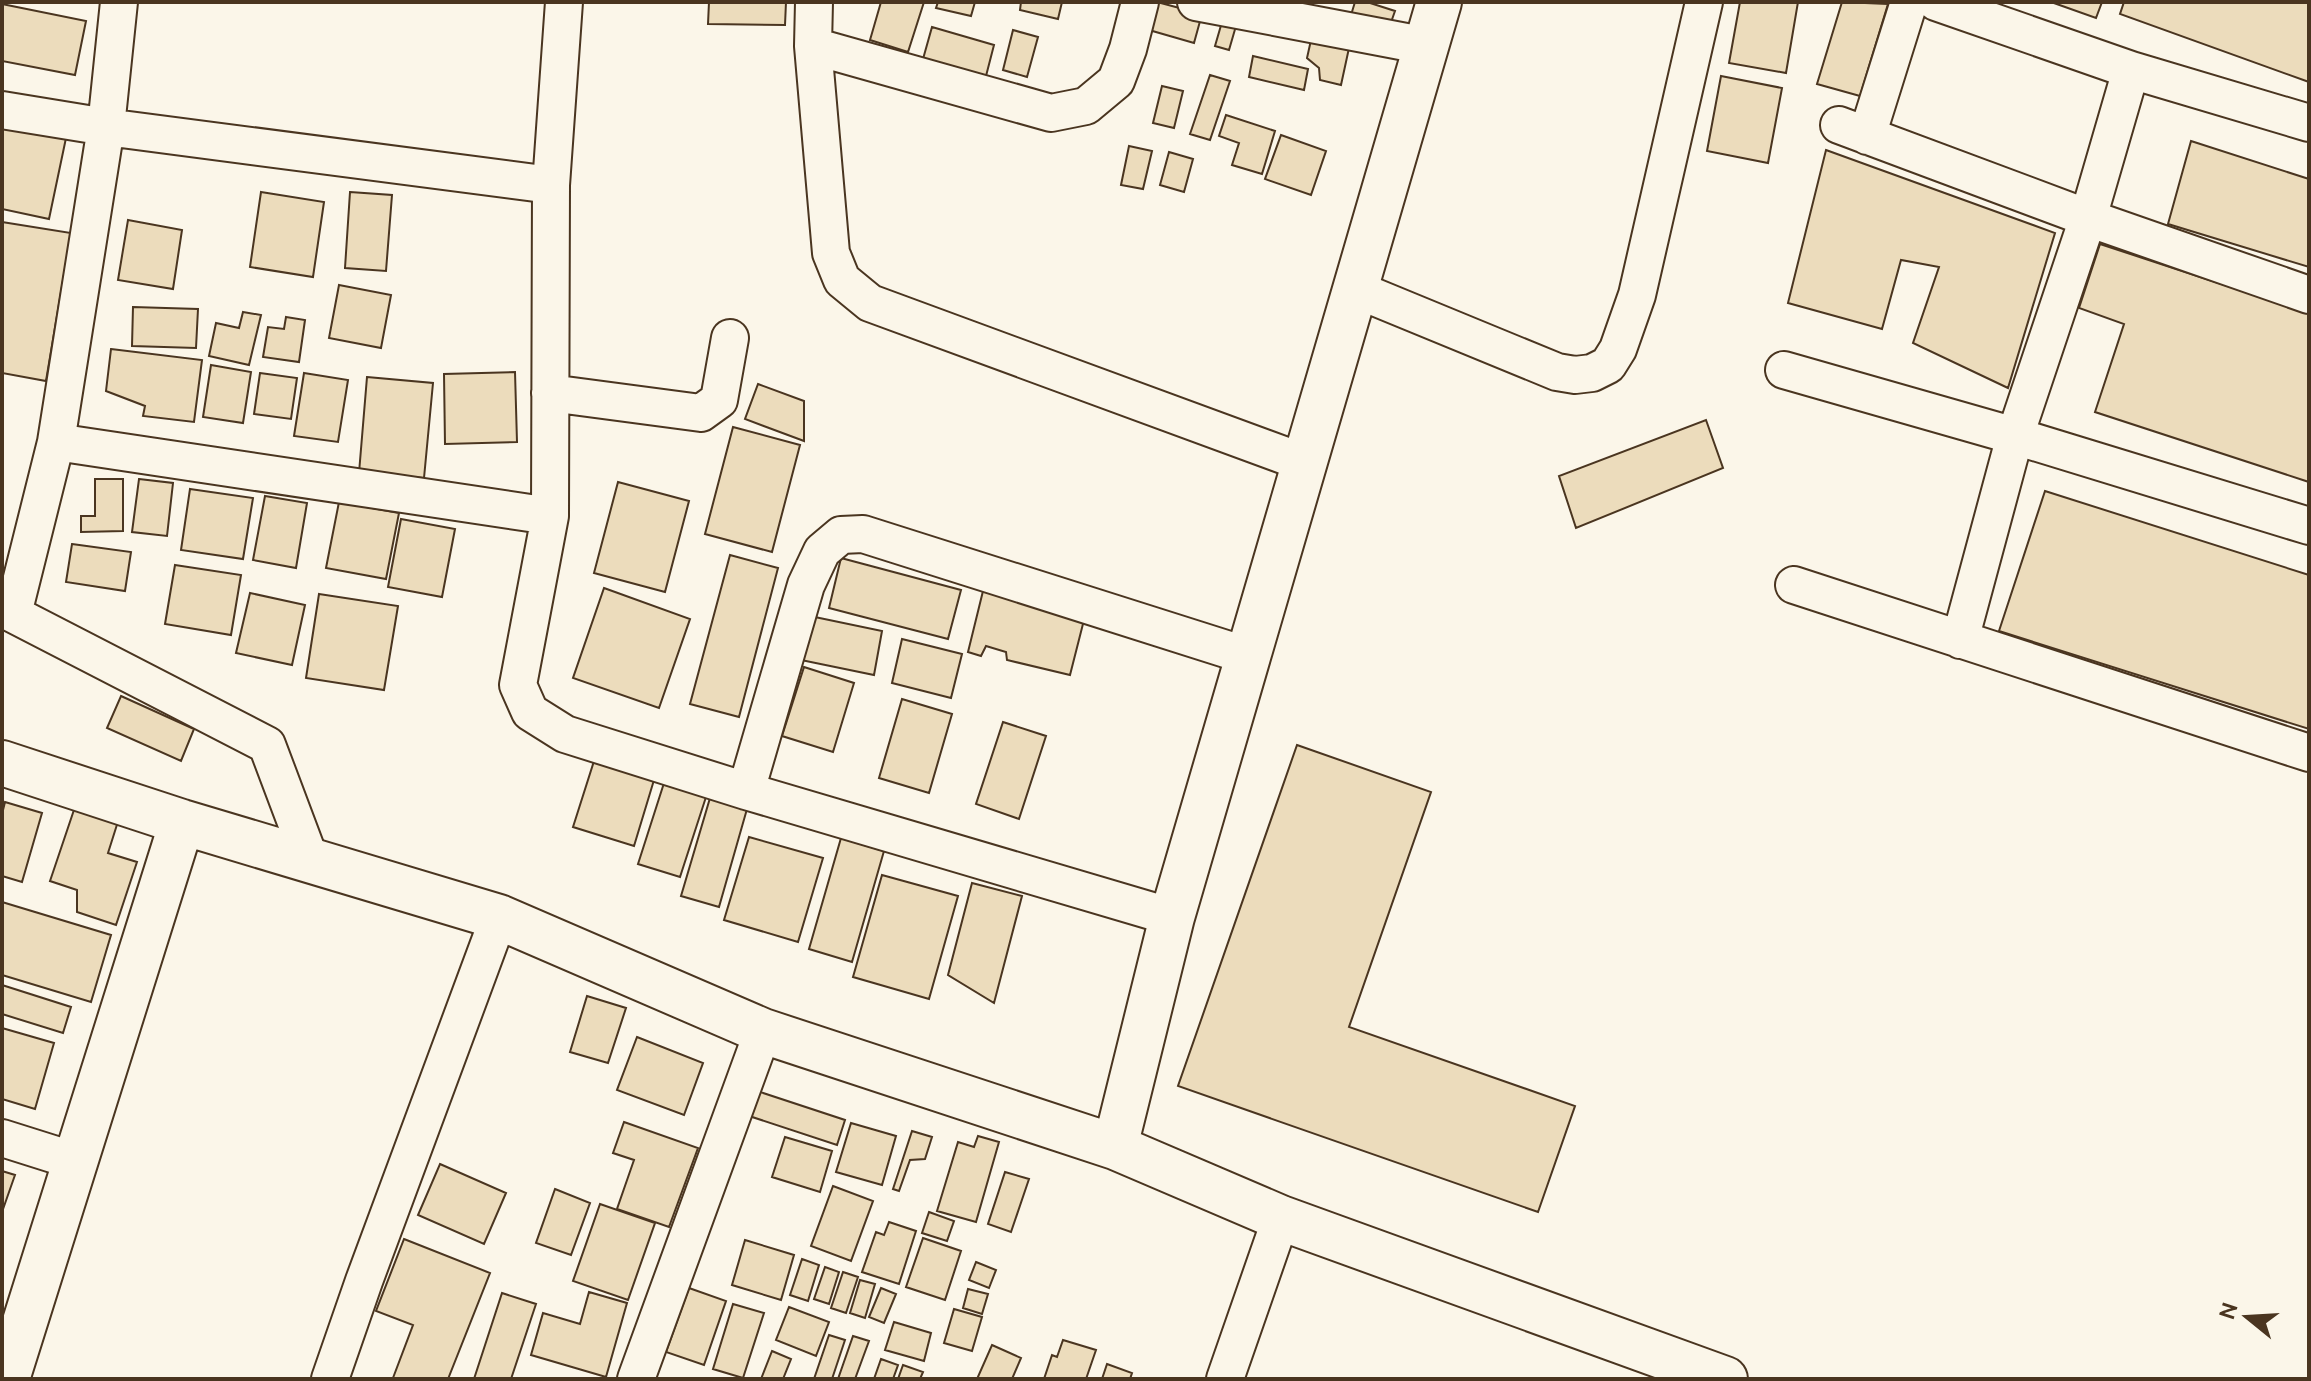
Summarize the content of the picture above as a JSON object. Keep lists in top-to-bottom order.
{
  "north": "left"
}
